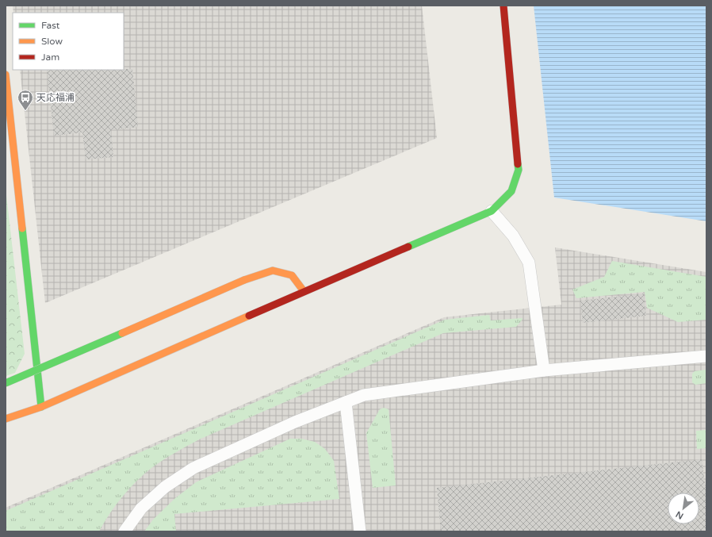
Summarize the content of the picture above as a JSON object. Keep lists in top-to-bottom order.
{
  "places": {
    "bus stop": ["天応福浦"]
  },
  "legend": ["Fast", "Slow", "Jam"],
  "north": "bottom left"
}
